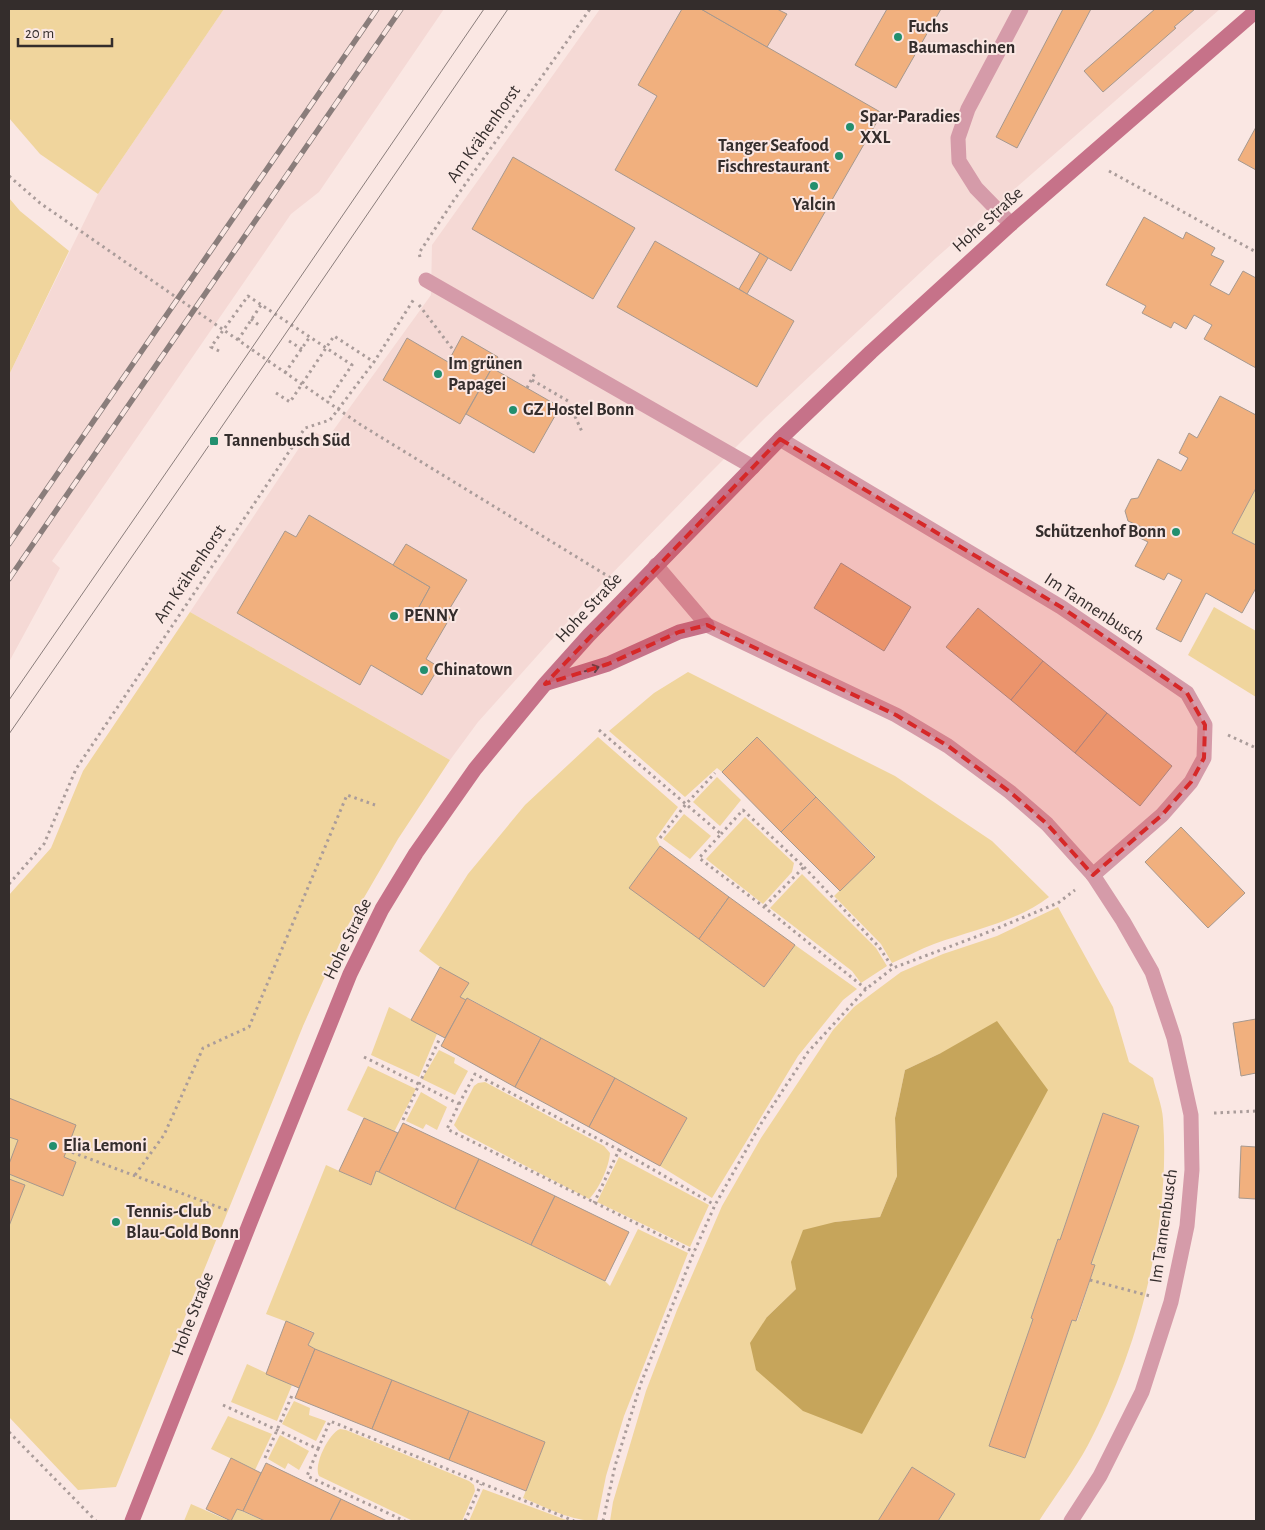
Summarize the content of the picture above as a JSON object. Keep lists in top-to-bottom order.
{
  "streets": {
    "street": ["Hohe Straße", "Im Tannenbusch"],
    "path": ["Am Krähenhorst"]
  },
  "crossings": [
    ["Hohe Straße", "Im Tannenbusch"]
  ],
  "places": {
    "other": [
      "Fuchs Baumaschinen",
      "Spar-Paradies XXL",
      "Tanger Seafood Fischrestaurant",
      "Yalcin",
      "Im grünen Papagei",
      "GZ Hostel Bonn",
      "Schützenhof Bonn",
      "PENNY",
      "Chinatown",
      "Elia Lemoni",
      "Tennis-Club Blau-Gold Bonn"
    ],
    "transit": ["Tannenbusch Süd"]
  },
  "scale_bar": "20 m"
}
